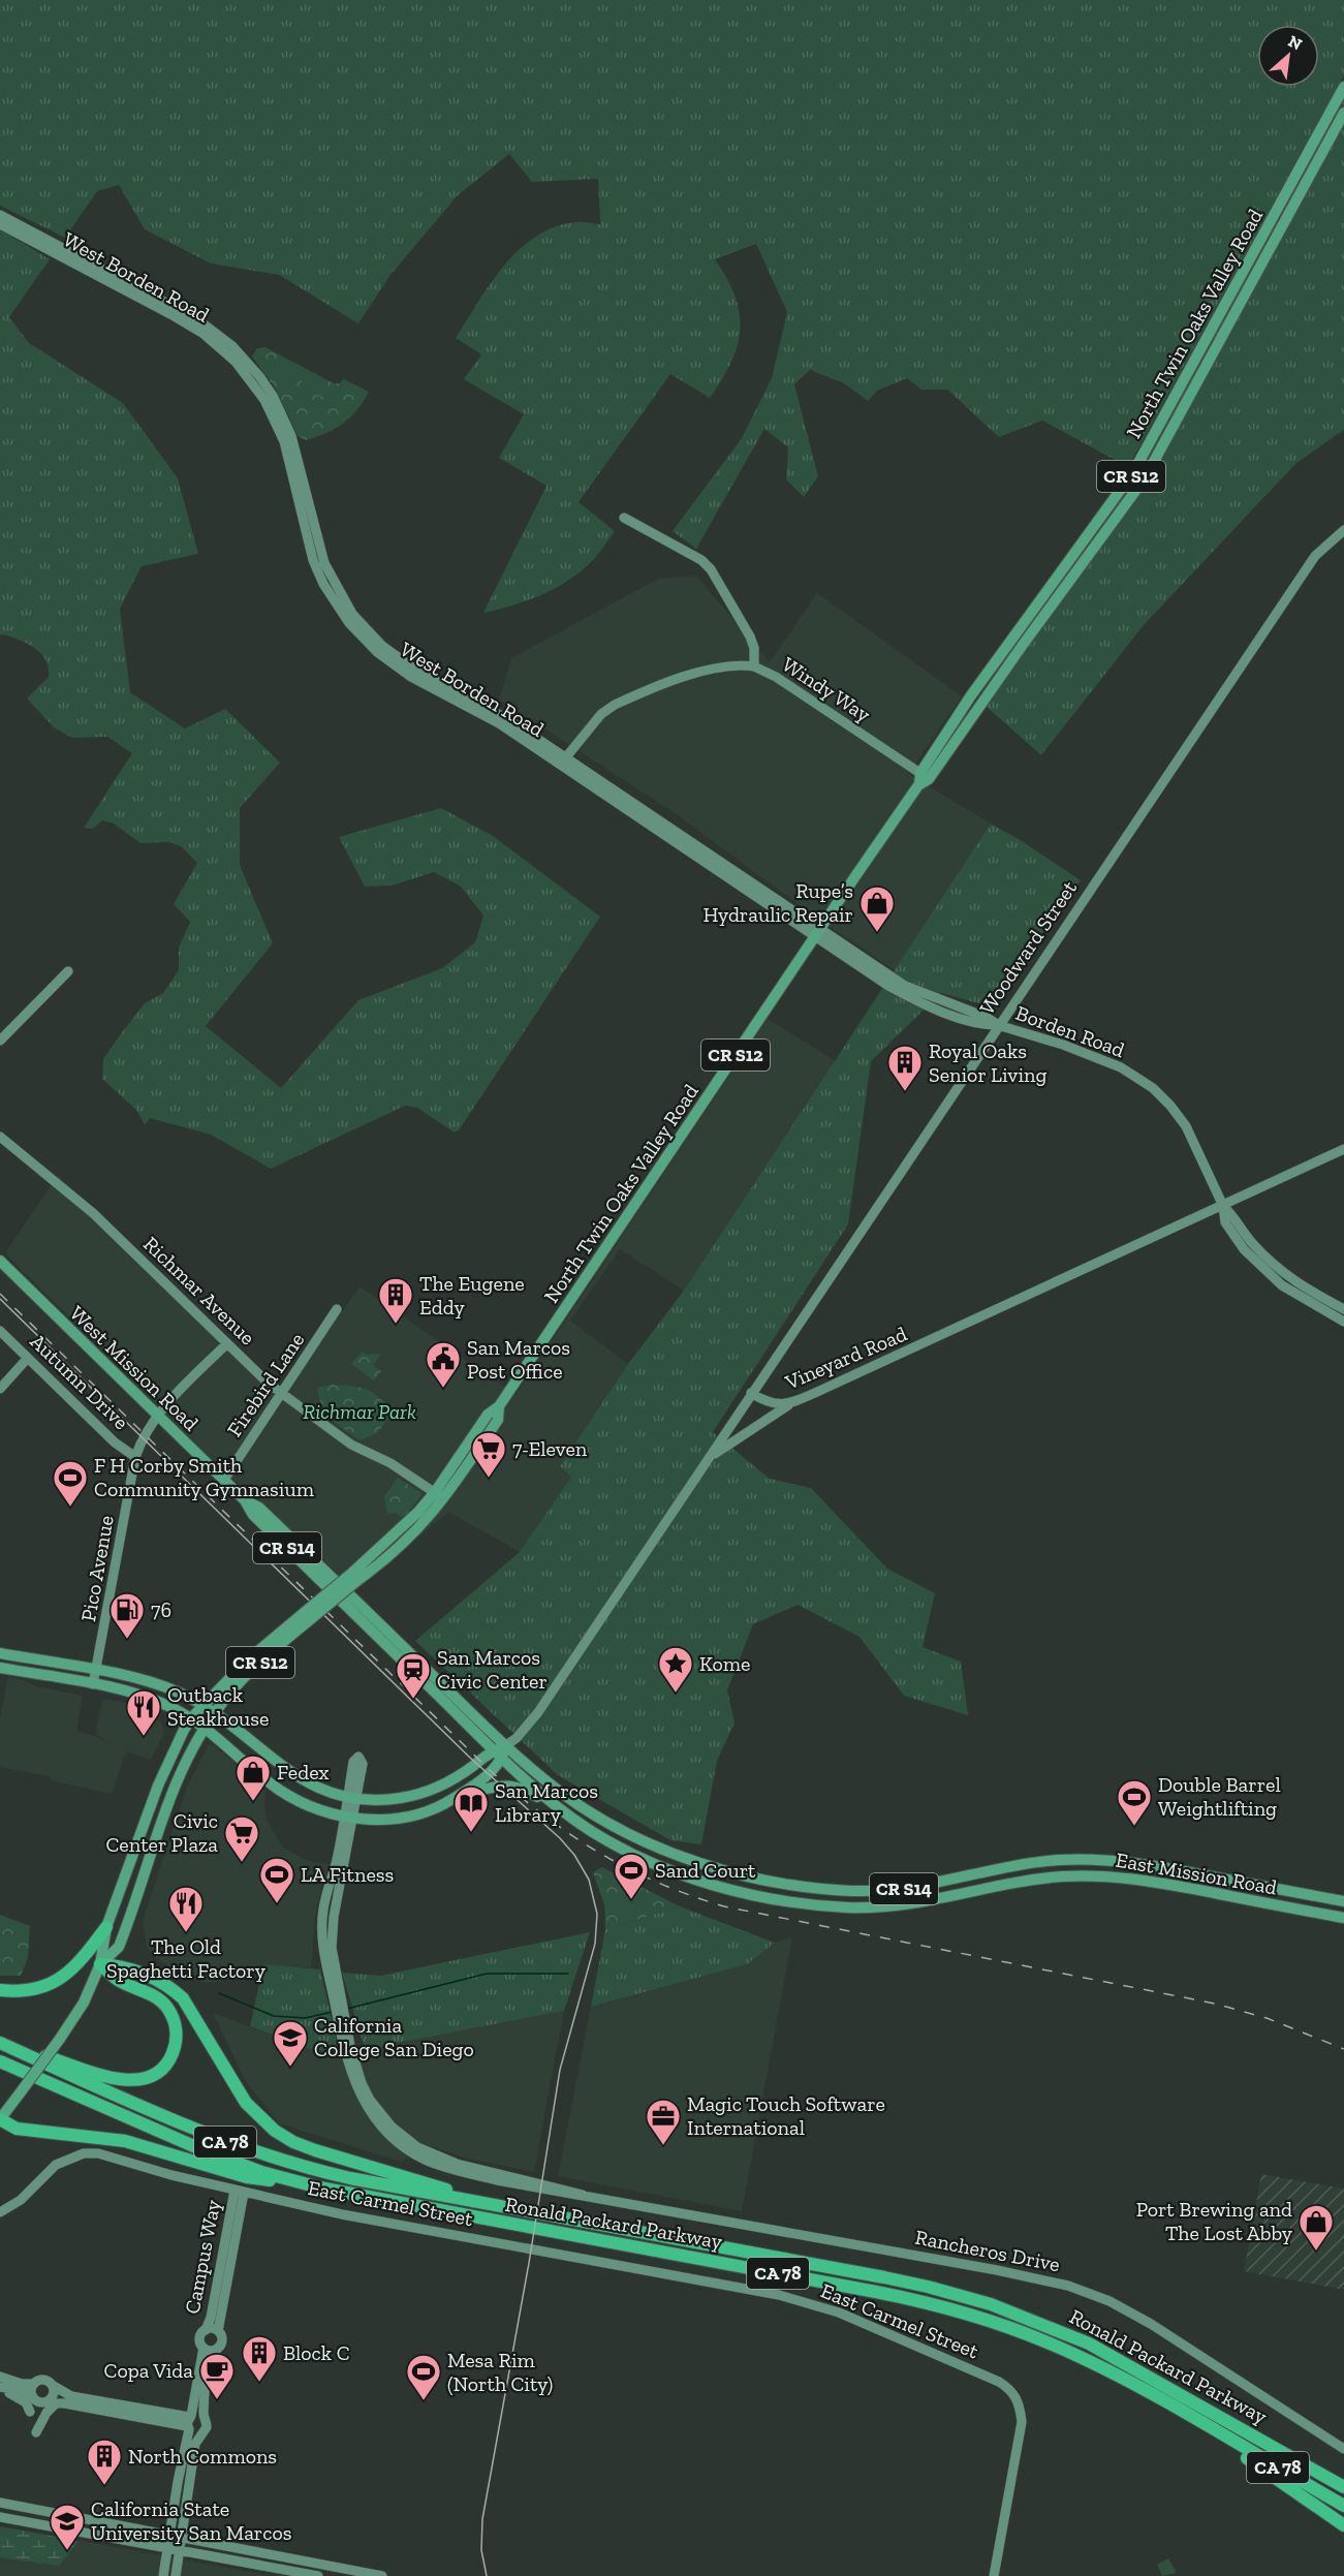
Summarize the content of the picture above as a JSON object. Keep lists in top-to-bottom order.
{
  "streets": {
    "highway": ["CA 78", "Ronald Packard Parkway"],
    "main road": [
      "West Borden Road",
      "North Twin Oaks Valley Road",
      "CR S12",
      "Windy Way",
      "Woodward Street",
      "Borden Road",
      "Richmar Avenue",
      "Vineyard Road",
      "West Mission Road",
      "Autumn Drive",
      "Firebird Lane",
      "CR S14",
      "Pico Avenue",
      "East Mission Road",
      "East Carmel Street",
      "Rancheros Drive",
      "Campus Way"
    ]
  },
  "crossings": [
    ["West Borden Road", "North Twin Oaks Valley Road"],
    ["West Borden Road", "Borden Road"],
    ["North Twin Oaks Valley Road", "Windy Way"],
    ["North Twin Oaks Valley Road", "Borden Road"],
    ["North Twin Oaks Valley Road", "Richmar Avenue"],
    ["Woodward Street", "Borden Road"],
    ["Woodward Street", "Vineyard Road"],
    ["Borden Road", "Vineyard Road"],
    ["Richmar Avenue", "Firebird Lane"],
    ["Richmar Avenue", "Pico Avenue"],
    ["West Mission Road", "Firebird Lane"],
    ["West Mission Road", "Pico Avenue"],
    ["West Mission Road", "East Mission Road"],
    ["Autumn Drive", "Pico Avenue"],
    ["East Carmel Street", "Campus Way"]
  ],
  "parks": ["Richmar Park"],
  "places": {
    "shop": ["Rupe’s Hydraulic Repair", "Fedex", "Port Brewing and The Lost Abby"],
    "building": [
      "Royal Oaks Senior Living",
      "The Eugene Eddy",
      "Block C",
      "North Commons"
    ],
    "public building": ["San Marcos Post Office"],
    "supermarket": ["7-Eleven", "Civic Center Plaza"],
    "sports": [
      "F H Corby Smith Community Gymnasium",
      "Double Barrel Weightlifting",
      "Sand Court",
      "LA Fitness",
      "Mesa Rim (North City)"
    ],
    "fuel station": ["76"],
    "place": ["Kome"],
    "station": ["San Marcos Civic Center"],
    "restaurant": ["Outback Steakhouse", "The Old Spaghetti Factory"],
    "library": ["San Marcos Library"],
    "school or university": ["California College San Diego", "California State University San Marcos"],
    "office": ["Magic Touch Software International"],
    "cafe": ["Copa Vida"]
  },
  "north": "top right"
}
